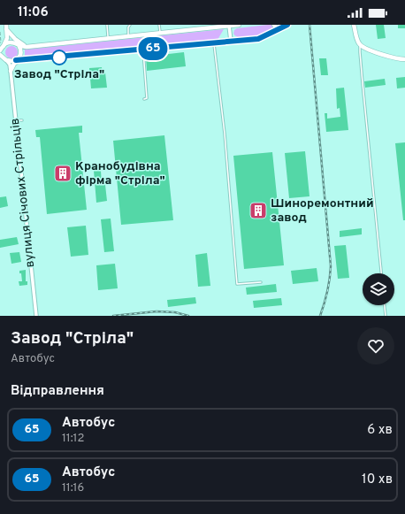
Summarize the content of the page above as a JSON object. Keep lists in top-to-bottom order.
{
  "streets": {
    "street": ["вулиця Січових Стрільців"]
  },
  "places": {
    "other": ["Завод \"Стріла\""],
    "building": ["Кранобудівна фірма \"Стріла\"", "Шиноремонтний завод"]
  },
  "lines": ["bus line 65"],
  "page": {
    "status": "11:06",
    "on_map": "65",
    "heading": [
      ["Завод \"Стріла\"", "Автобус"],
      "Відправлення"
    ],
    "list": [
      {
        "mark": "65",
        "name": "Автобус",
        "note": "11:12",
        "value": "6 хв"
      },
      {
        "mark": "65",
        "name": "Автобус",
        "note": "11:16",
        "value": "10 хв"
      }
    ]
  }
}
